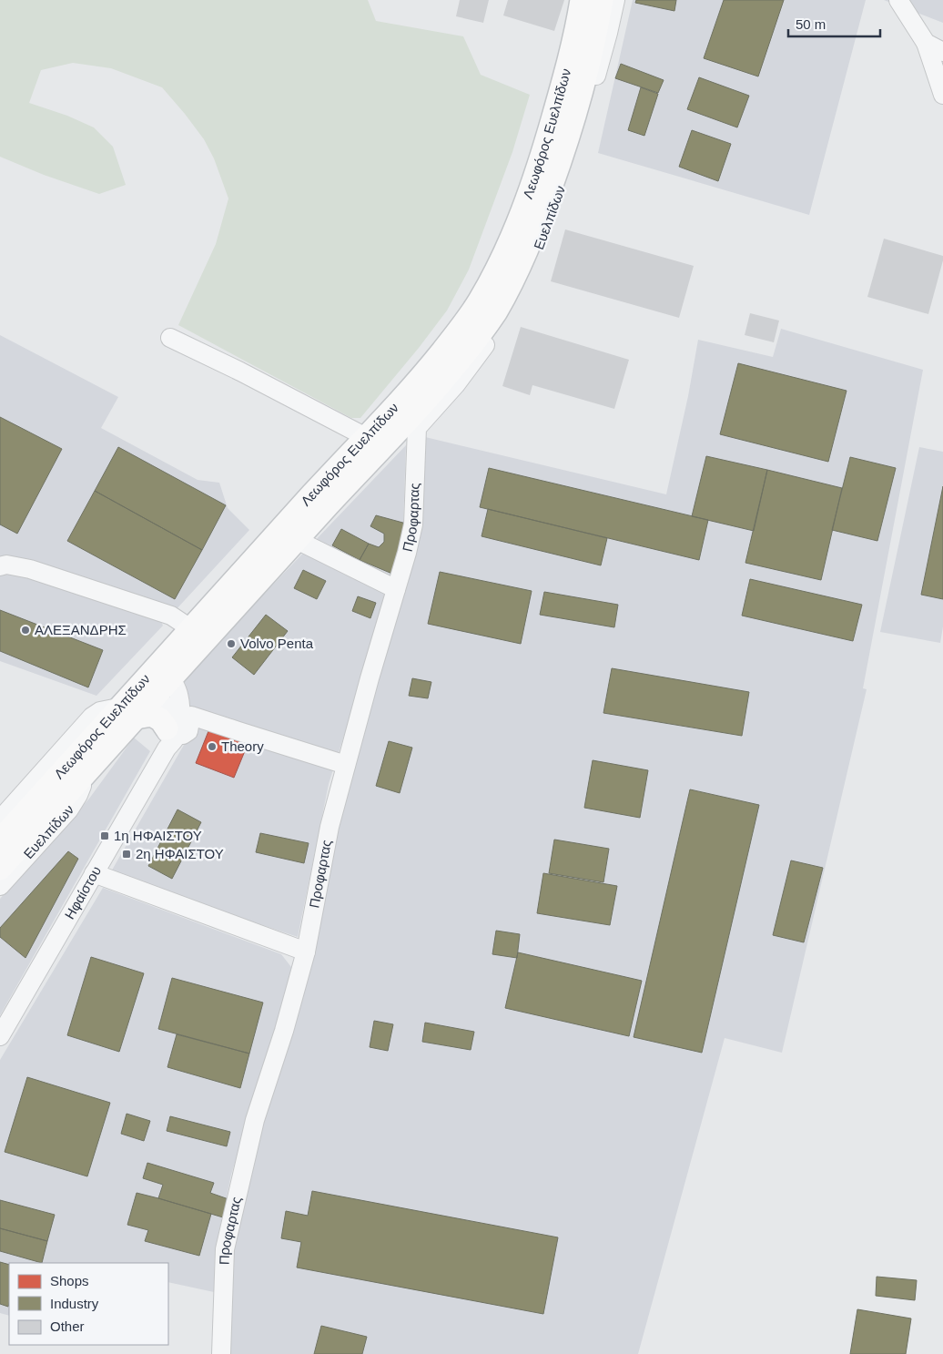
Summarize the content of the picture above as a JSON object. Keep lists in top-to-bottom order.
{
  "streets": {
    "main road": ["Λεωφόρος Ευελπίδων"],
    "street": ["Ευελπίδων", "Προφαρτας", "Ηφαίστου"]
  },
  "crossings": [
    ["Λεωφόρος Ευελπίδων", "Ευελπίδων"],
    ["Λεωφόρος Ευελπίδων", "Προφαρτας"],
    ["Προφαρτας", "Ηφαίστου"]
  ],
  "places": {
    "other": ["ΑΛΕΞΑΝΔΡΗΣ", "Volvo Penta", "Theory"],
    "transit": ["1η ΗΦΑΙΣΤΟΥ", "2η ΗΦΑΙΣΤΟΥ"]
  },
  "legend": ["Shops", "Industry", "Other"],
  "scale_bar": "50 m"
}
